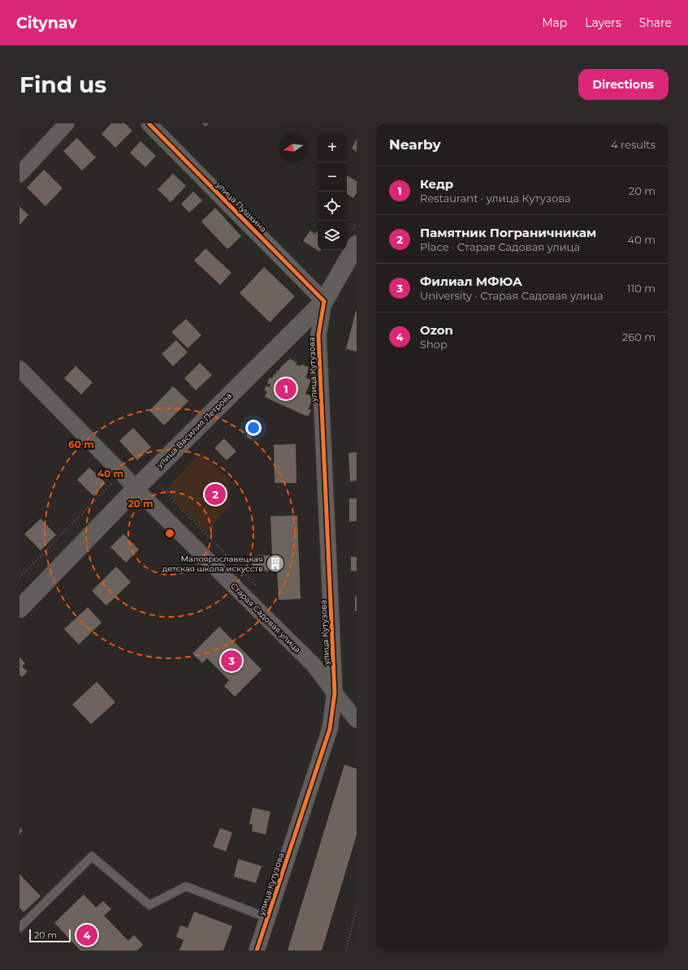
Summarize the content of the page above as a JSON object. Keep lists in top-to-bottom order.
{
  "streets": {
    "main road": ["улица Василия Петрова"],
    "street": ["улица Пушкина", "улица Кутузова", "Старая Садовая улица"]
  },
  "crossings": [
    ["улица Пушкина", "улица Кутузова"],
    ["улица Пушкина", "улица Василия Петрова"],
    ["улица Кутузова", "улица Василия Петрова"],
    ["улица Кутузова", "Старая Садовая улица"],
    ["улица Василия Петрова", "Старая Садовая улица"]
  ],
  "places": {
    "building": ["Малоярославецкая детская школа искусств"]
  },
  "scale_bar": "20 m",
  "north": "left",
  "page": {
    "header": "Citynav",
    "nav": ["Map", "Layers", "Share"],
    "buttons": "Directions",
    "title": "Find us",
    "heading": ["Nearby", "4 results"],
    "map_buttons": ["+", "−"],
    "list": [
      {
        "mark": "1",
        "name": "Кедр",
        "note": "Restaurant · улица Кутузова",
        "value": "20 m"
      },
      {
        "mark": "2",
        "name": "Памятник Пограничникам",
        "note": "Place · Старая Садовая улица",
        "value": "40 m"
      },
      {
        "mark": "3",
        "name": "Филиал МФЮА",
        "note": "University · Старая Садовая улица",
        "value": "110 m"
      },
      {
        "mark": "4",
        "name": "Ozon",
        "note": "Shop",
        "value": "260 m"
      }
    ],
    "pins": [
      "1",
      "2",
      "3",
      "4"
    ],
    "scale": "20 m"
  },
  "rings": ["60 m", "40 m", "20 m"]
}
